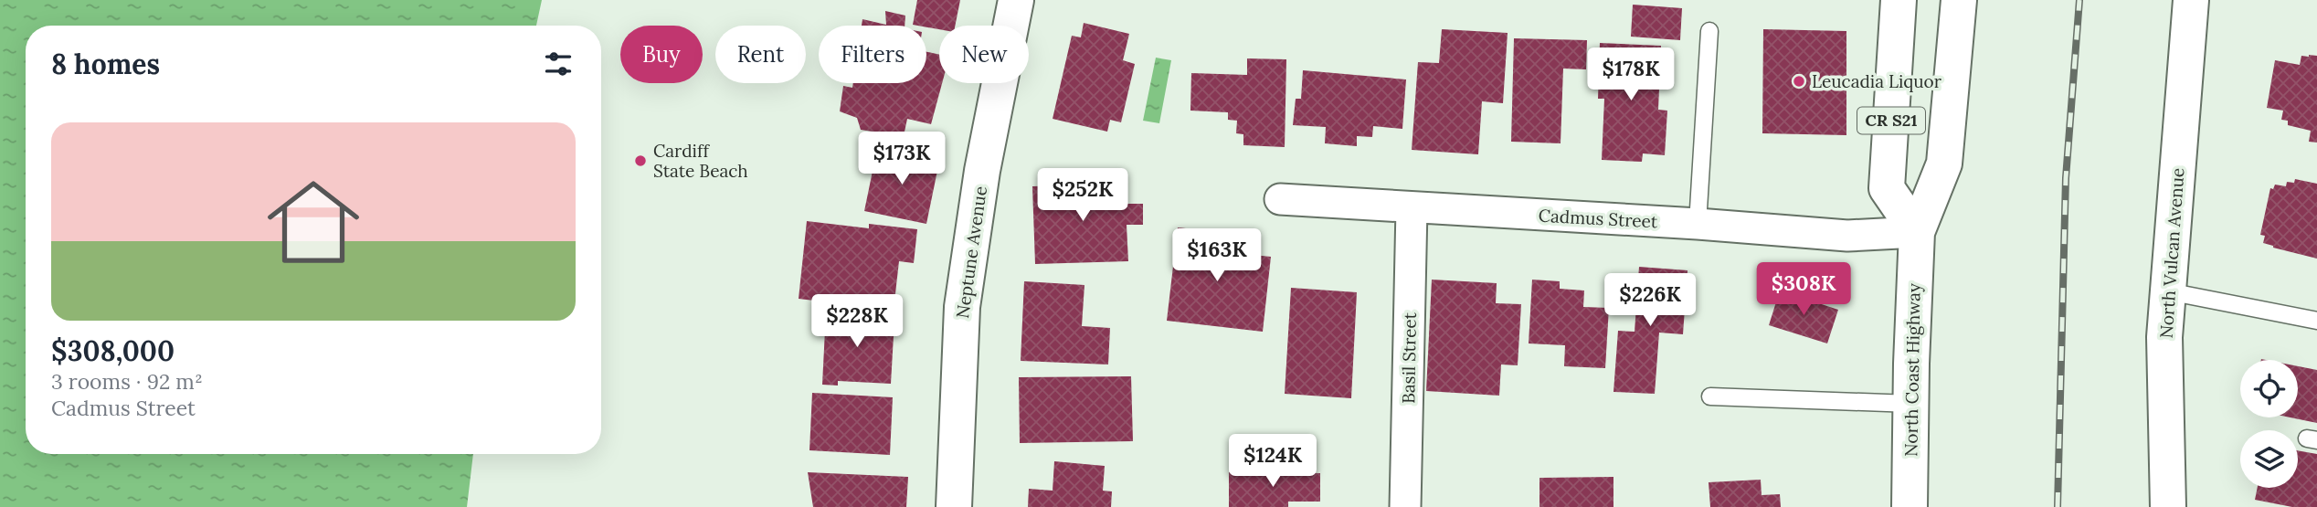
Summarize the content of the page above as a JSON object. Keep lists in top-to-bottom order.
{
  "streets": {
    "main road": [
      "CR S21",
      "Neptune Avenue",
      "North Vulcan Avenue",
      "North Coast Highway"
    ],
    "street": ["Cadmus Street", "Basil Street"]
  },
  "crossings": [
    ["CR S21", "Cadmus Street"],
    ["CR S21", "North Coast Highway"],
    ["Cadmus Street", "Basil Street"],
    ["Cadmus Street", "North Coast Highway"]
  ],
  "places": ["Leucadia Liquor", "Cardiff State Beach"],
  "page": {
    "chip": [
      "Buy",
      "Rent",
      "Filters",
      "New"
    ],
    "heading": "8 homes",
    "price": [
      "$178K",
      "$173K",
      "$252K",
      "$163K",
      "$308K",
      "$226K",
      "$228K",
      "$124K"
    ],
    "list": [
      {
        "name": "$308,000",
        "note": "3 rooms · 92 m² · Cadmus Street"
      }
    ]
  }
}
